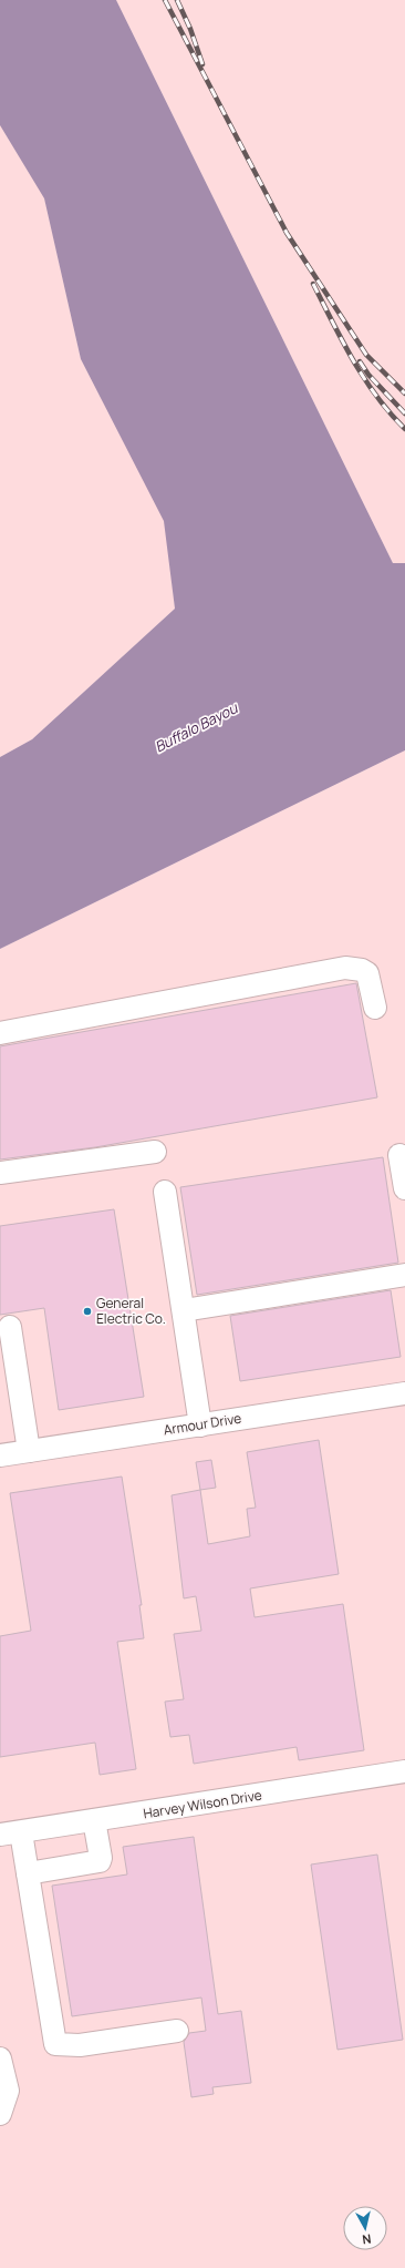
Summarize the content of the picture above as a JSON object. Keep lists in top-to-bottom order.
{
  "streets": {
    "street": ["Armour Drive", "Harvey Wilson Drive"]
  },
  "water": ["Buffalo Bayou"],
  "places": ["General Electric Co."],
  "north": "bottom"
}
